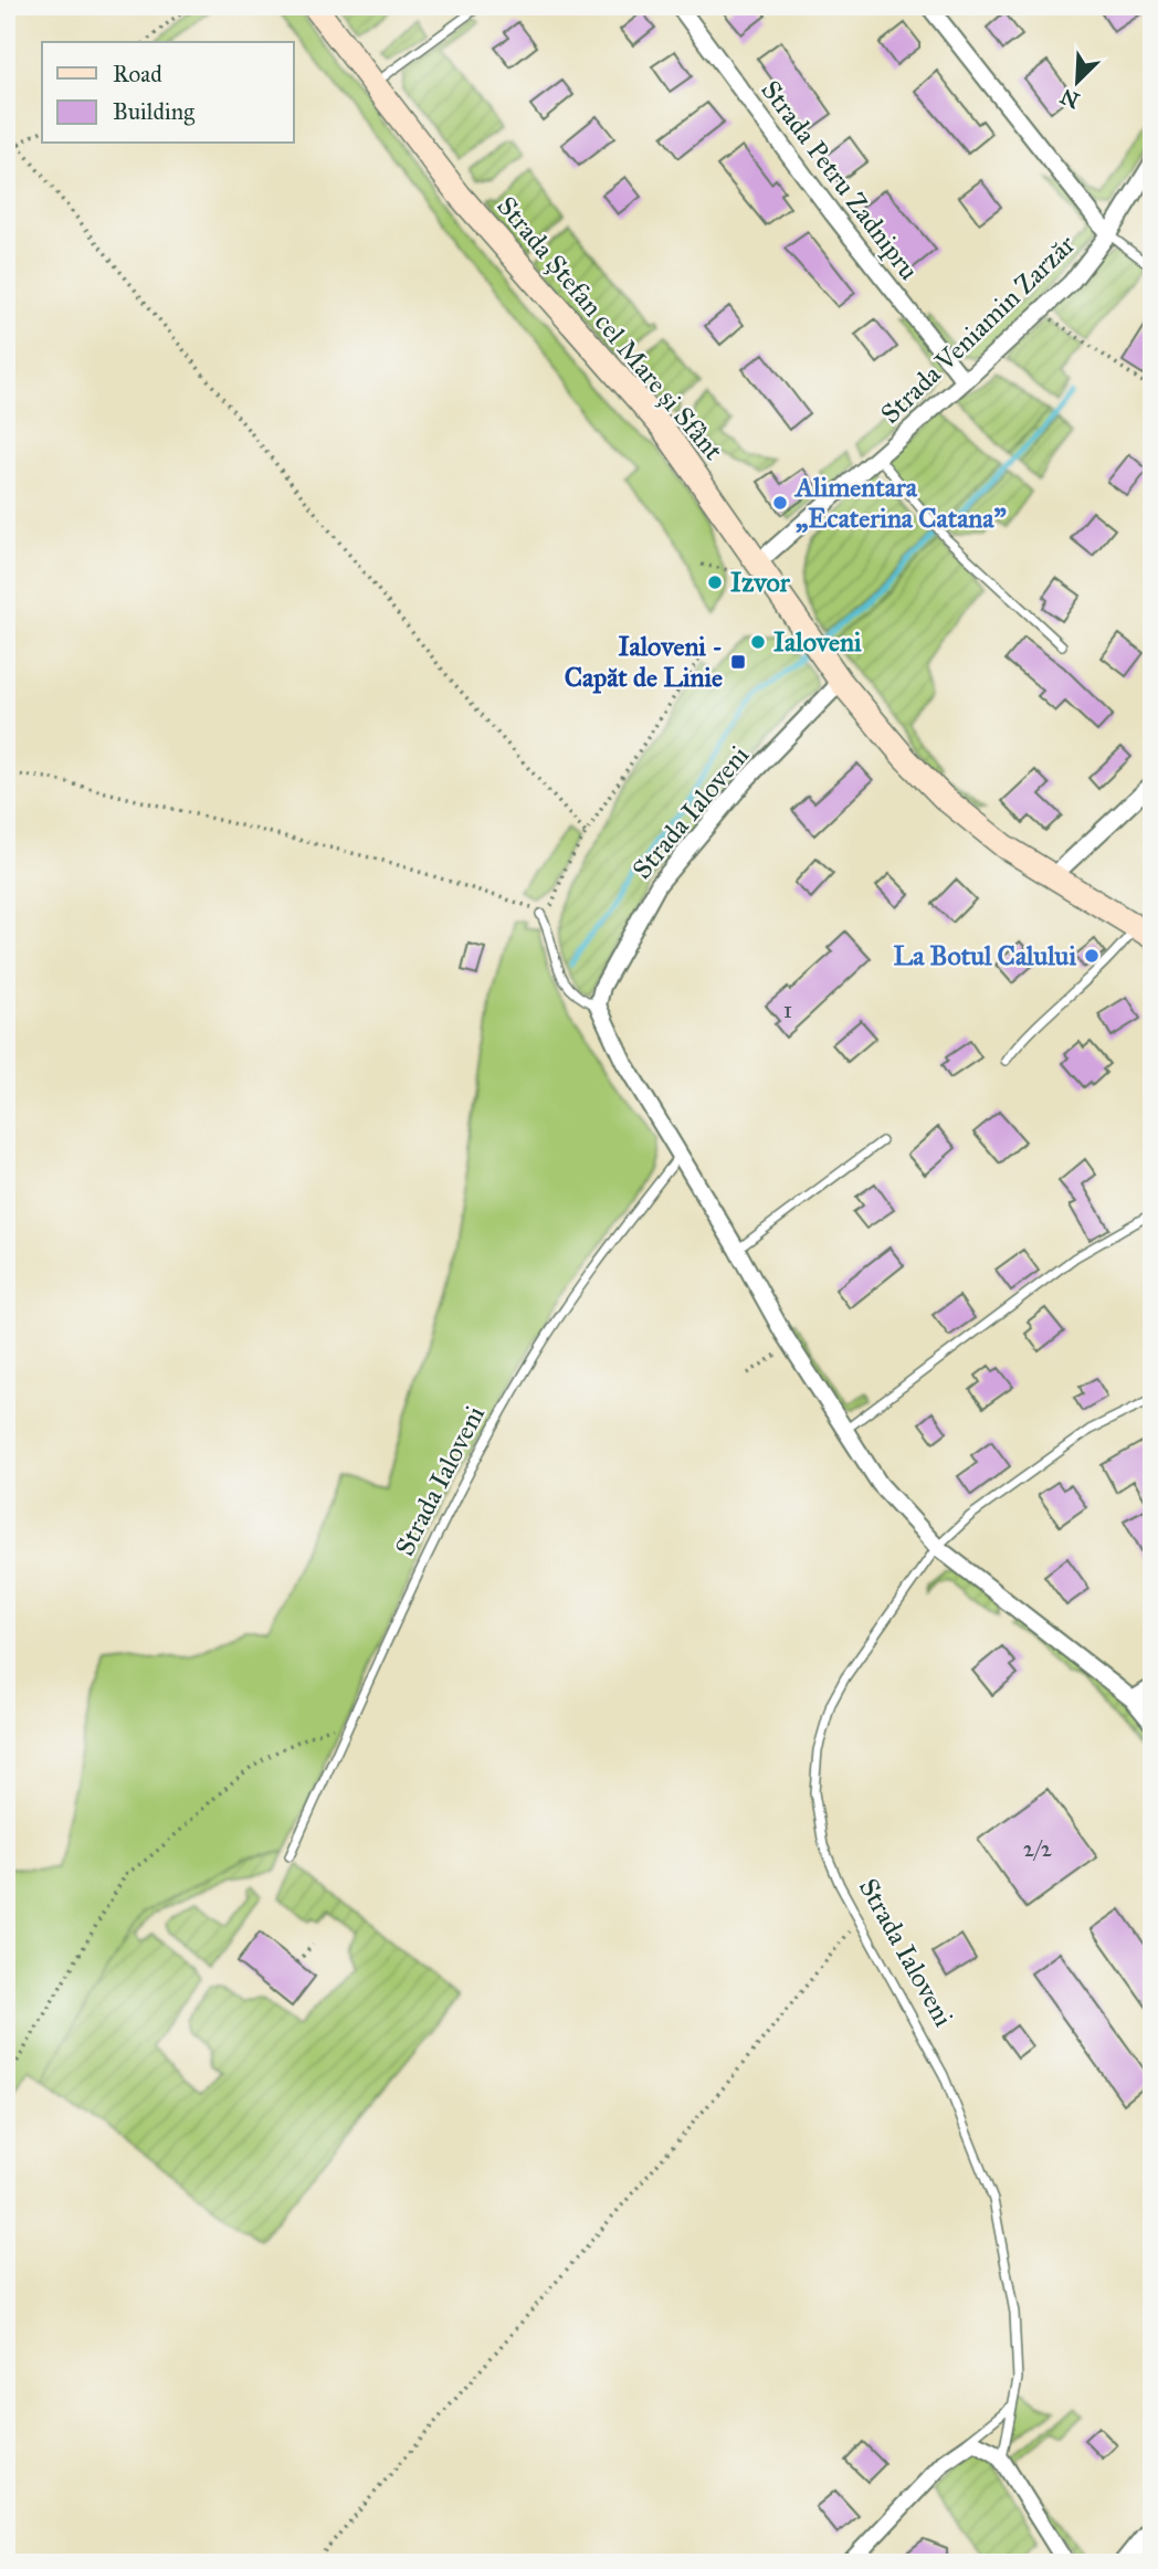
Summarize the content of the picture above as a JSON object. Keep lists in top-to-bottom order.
{
  "streets": {
    "main road": ["Strada Ștefan cel Mare și Sfânt"],
    "street": ["Strada Petru Zadnipru", "Strada Veniamin Zarzăr", "Strada Ialoveni"]
  },
  "crossings": [
    ["Strada Petru Zadnipru", "Strada Veniamin Zarzăr"],
    ["Strada Ștefan cel Mare și Sfânt", "Strada Veniamin Zarzăr"],
    ["Strada Ștefan cel Mare și Sfânt", "Strada Ialoveni"]
  ],
  "places": {
    "other": [
      "Alimentara „Ecaterina Catana”",
      "Izvor",
      "Ialoveni",
      "La Botul Calului"
    ],
    "transit": ["Ialoveni - Capăt de Linie"]
  },
  "house_numbers": ["1", "2/2"],
  "legend": ["Road", "Building"],
  "north": "bottom left"
}
